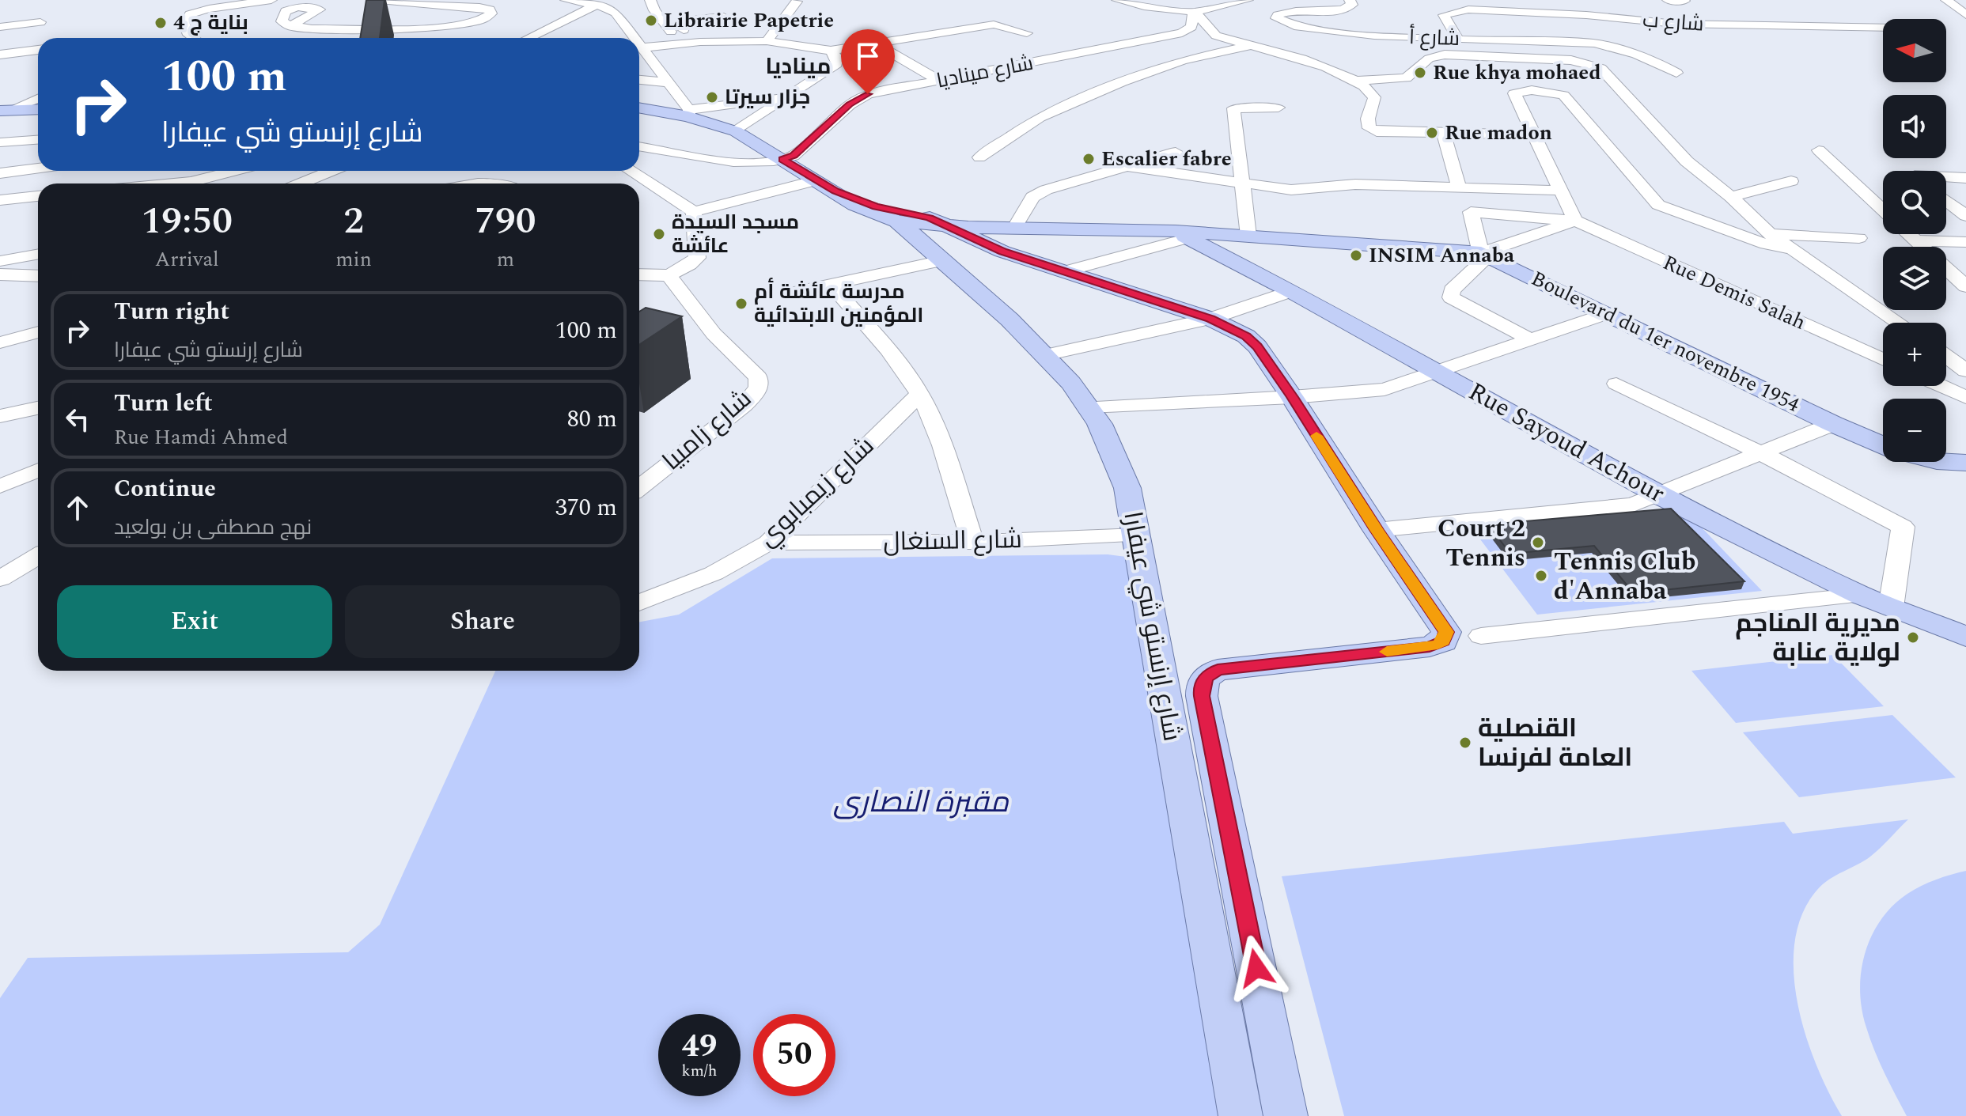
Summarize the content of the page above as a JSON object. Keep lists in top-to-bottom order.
{
  "streets": {
    "main road": ["Boulevard du 1er novembre 1954", "Rue Sayoud Achour", "شارع إرنستو شي عيفارا"],
    "street": [
      "شارع ب",
      "شارع أ",
      "شارع ميناديا",
      "Rue Demis Salah",
      "شارع زامبيا",
      "شارع زيمبابوي",
      "شارع السنغال"
    ]
  },
  "crossings": [
    ["شارع ب", "شارع أ"],
    ["Rue Demis Salah", "Boulevard du 1er novembre 1954"],
    ["Boulevard du 1er novembre 1954", "Rue Sayoud Achour"],
    ["Boulevard du 1er novembre 1954", "شارع إرنستو شي عيفارا"],
    ["شارع زيمبابوي", "شارع السنغال"],
    ["شارع السنغال", "شارع إرنستو شي عيفارا"]
  ],
  "districts": ["ميناديا"],
  "parks": ["مقبرة النصارى"],
  "places": [
    "Librairie Papetrie",
    "بناية ج 4",
    "Rue khya mohaed",
    "جزار سيرتا",
    "Rue madon",
    "Escalier fabre",
    "مسجد السيدة عائشة",
    "INSIM Annaba",
    "مدرسة عائشة أم المؤمنين الابتدائية",
    "Court 2 Tennis",
    "Tennis Club d'Annaba",
    "مديرية المناجم لولاية عنابة",
    "القنصلية العامة لفرنسا"
  ],
  "north": "left",
  "page": {
    "map_buttons": ["+", "−"],
    "turn": ["100 m", "شارع إرنستو شي عيفارا"],
    "eta": [
      "19:50",
      "Arrival",
      "2",
      "min",
      "790",
      "m"
    ],
    "list": [
      {
        "name": "Turn right",
        "note": "شارع إرنستو شي عيفارا",
        "value": "100 m"
      },
      {
        "name": "Turn left",
        "note": "Rue Hamdi Ahmed",
        "value": "80 m"
      },
      {
        "name": "Continue",
        "note": "نهج مصطفى بن بولعيد",
        "value": "370 m"
      }
    ],
    "buttons": ["Exit", "Share"],
    "speed": "49 km/h",
    "limit": "50"
  }
}
